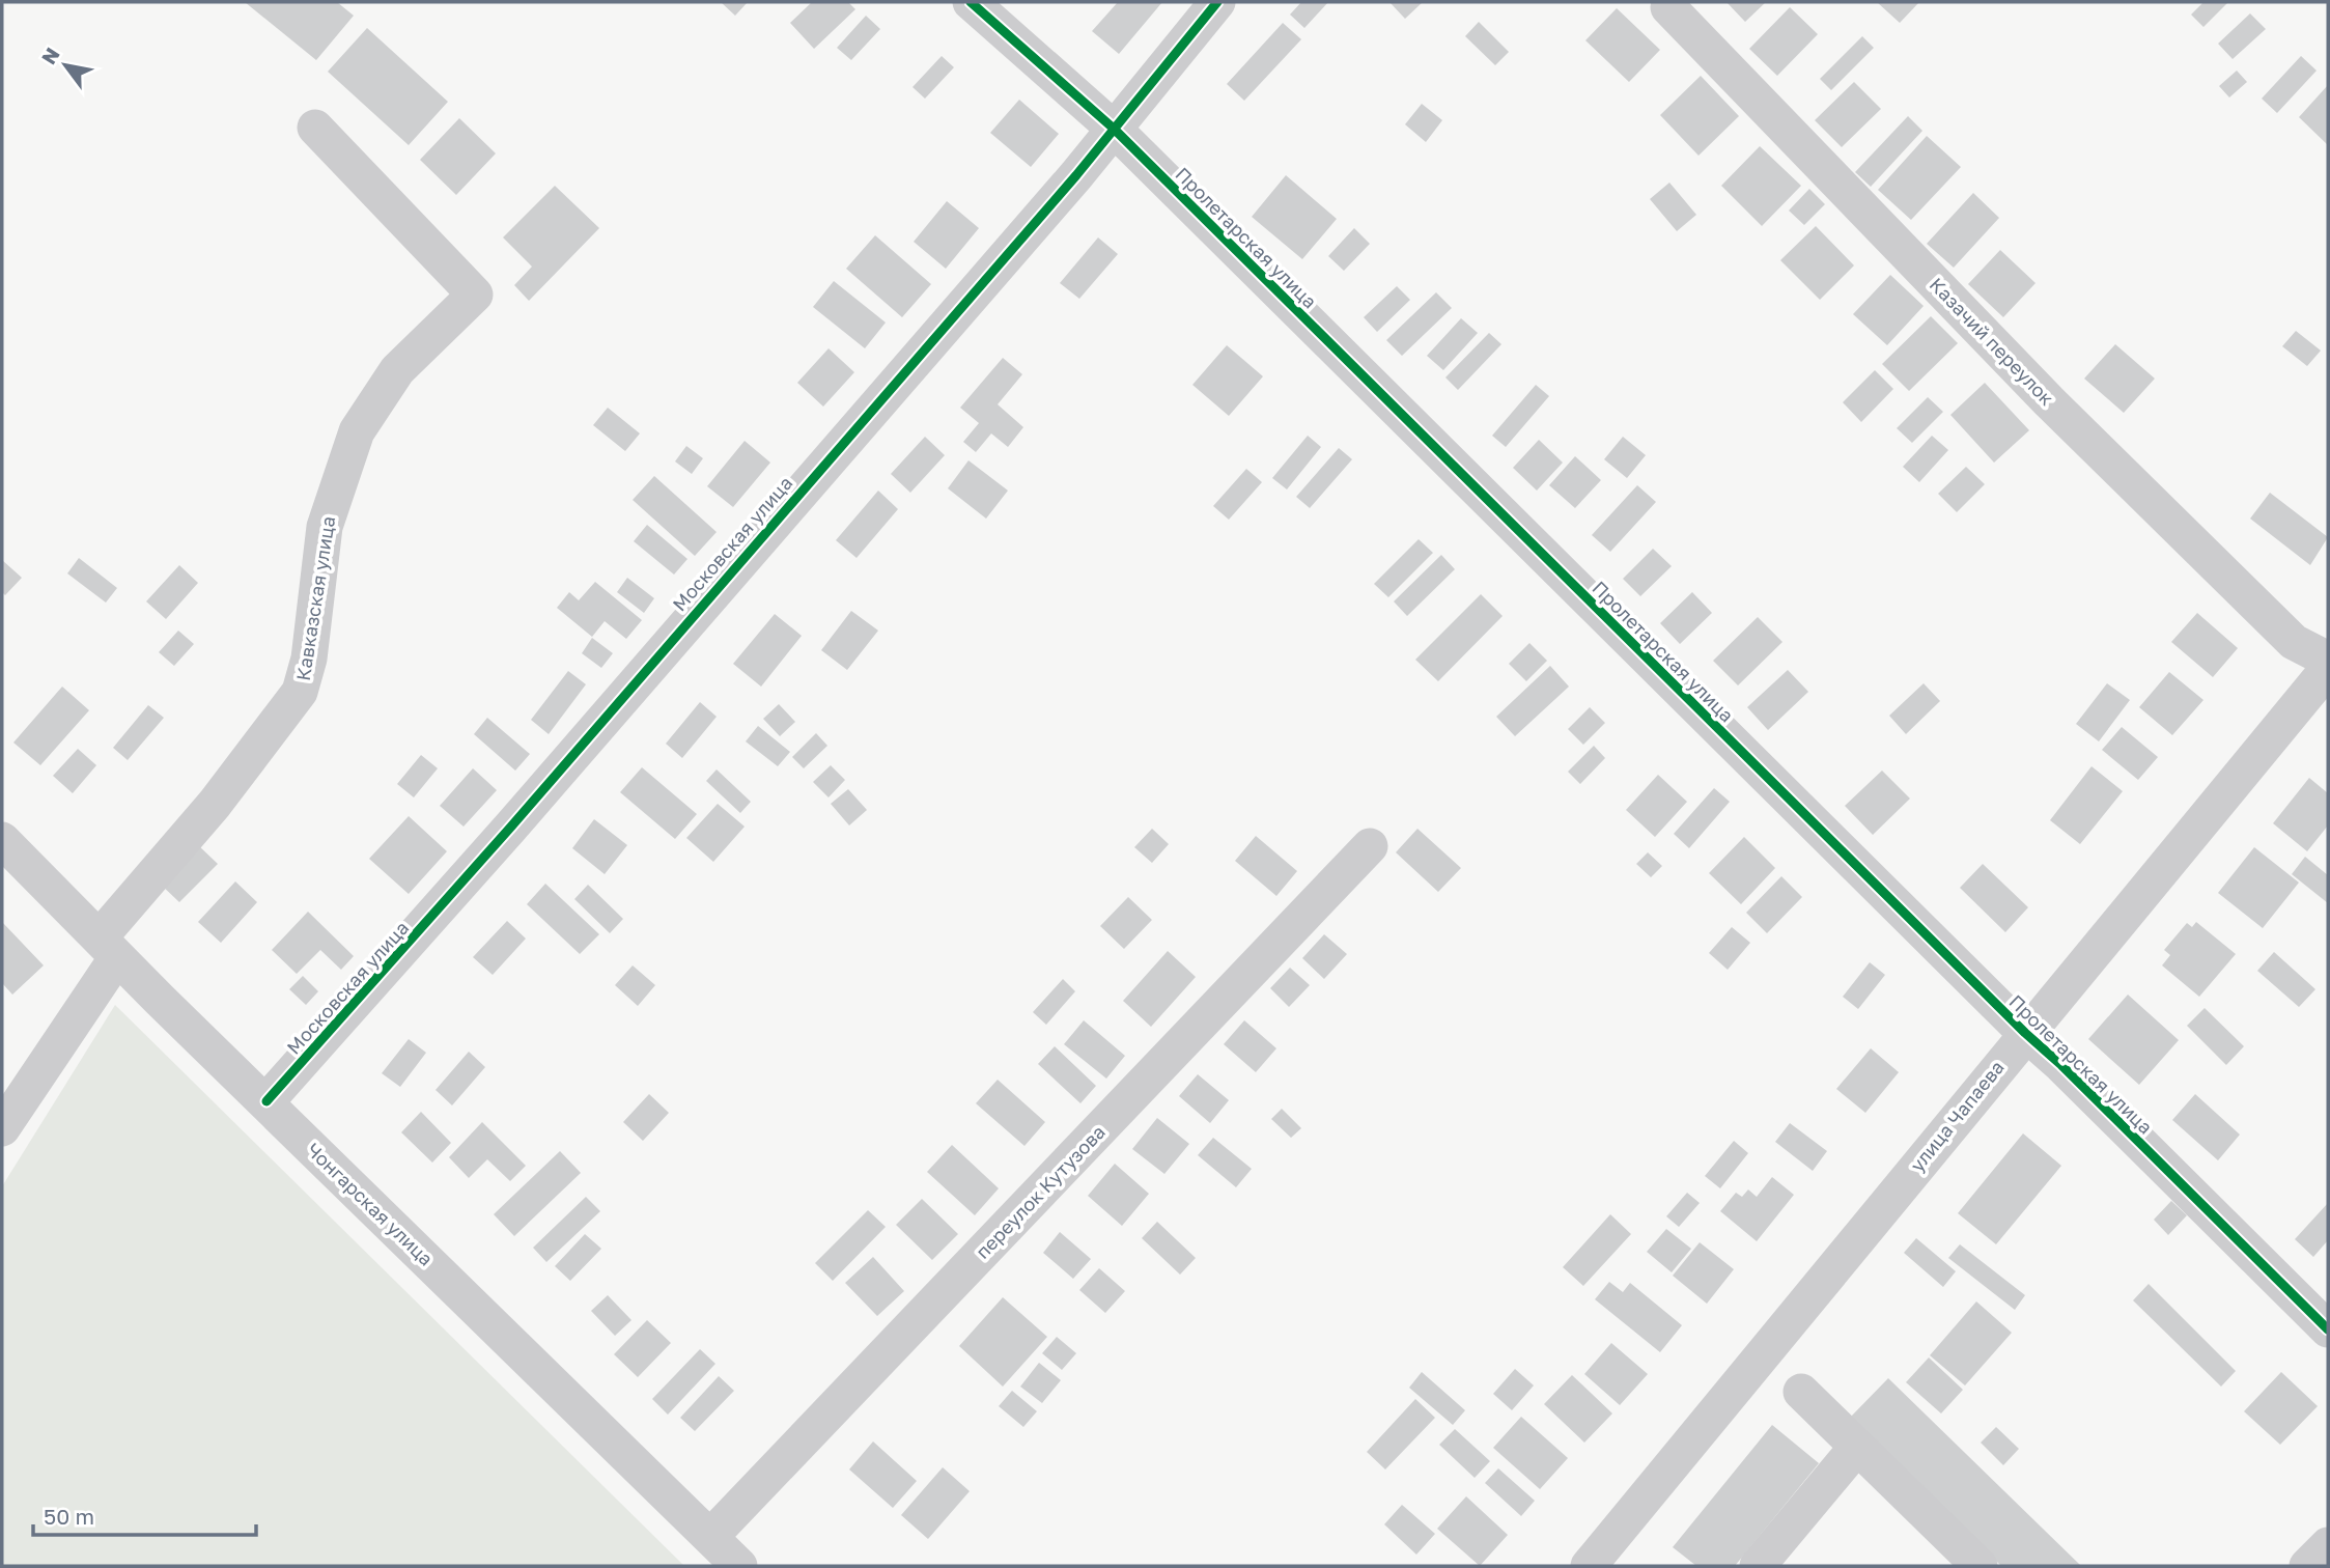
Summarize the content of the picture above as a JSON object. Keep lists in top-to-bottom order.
{
  "streets": {
    "street": [
      "Пролетарская улица",
      "Казачий переулок",
      "Московская улица",
      "Кавказская улица",
      "улица Чапаева",
      "переулок Кутузова",
      "Чонгарская улица"
    ]
  },
  "crossings": [
    ["Пролетарская улица", "Московская улица"],
    ["Пролетарская улица", "улица Чапаева"],
    ["Московская улица", "Чонгарская улица"],
    ["Кавказская улица", "Чонгарская улица"],
    ["переулок Кутузова", "Чонгарская улица"]
  ],
  "scale_bar": "50 m",
  "north": "top left"
}
